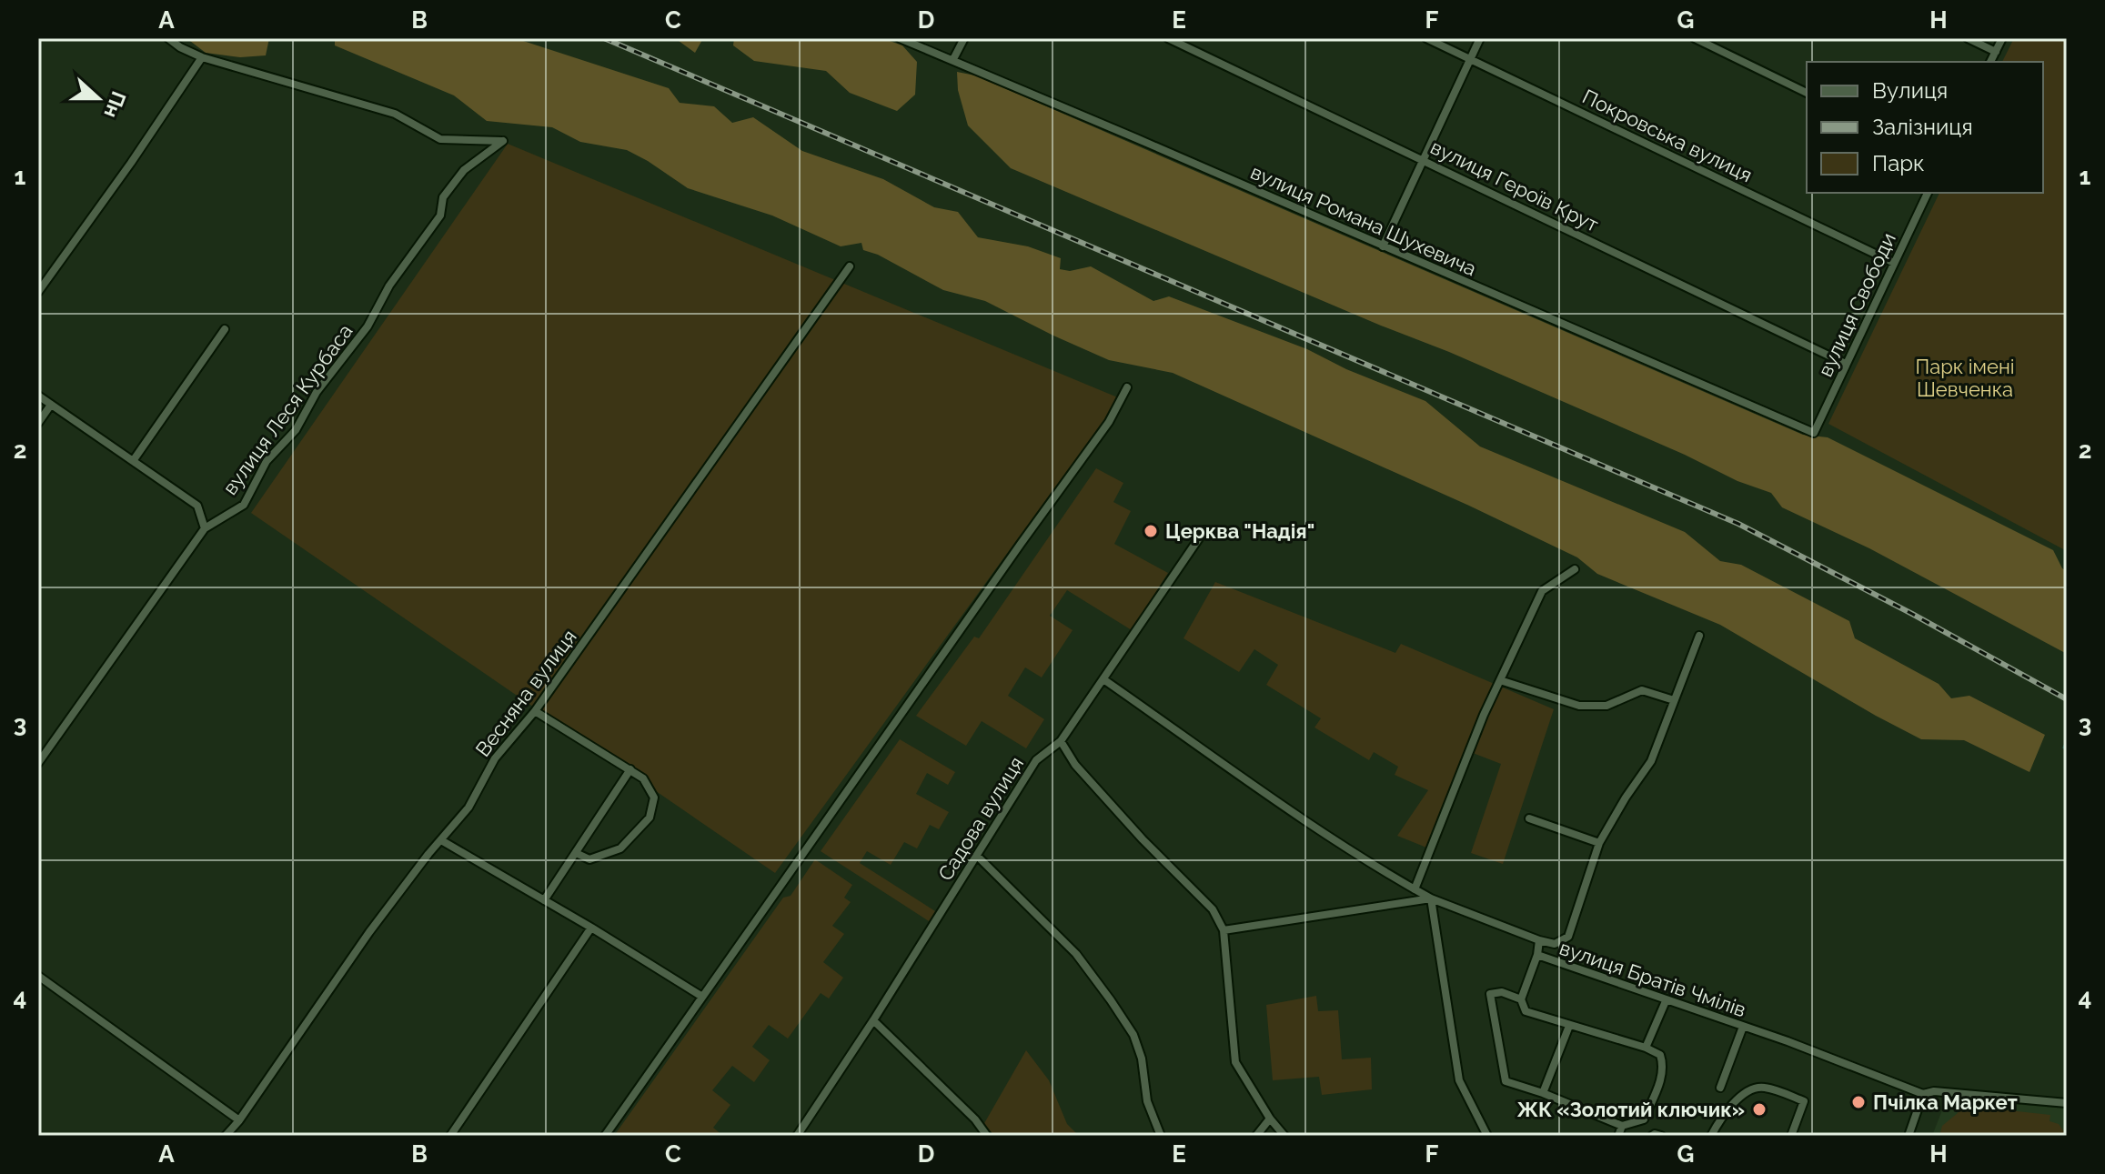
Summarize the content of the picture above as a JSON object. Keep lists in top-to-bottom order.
{
  "streets": {
    "street": [
      "Покровська вулиця",
      "вулиця Героїв Крут",
      "вулиця Романа Шухевича",
      "вулиця Свободи",
      "вулиця Леся Курбаса",
      "Весняна вулиця",
      "Садова вулиця",
      "вулиця Братів Чмілів"
    ]
  },
  "crossings": [
    ["Покровська вулиця", "вулиця Свободи"],
    ["вулиця Героїв Крут", "вулиця Свободи"],
    ["вулиця Романа Шухевича", "вулиця Свободи"],
    ["Садова вулиця", "вулиця Братів Чмілів"]
  ],
  "parks": ["Парк імені Шевченка"],
  "places": ["Церква \"Надія\"", "Пчілка Маркет", "ЖК «Золотий ключик»"],
  "legend": ["Вулиця", "Залізниця", "Парк"],
  "north": "right",
  "grid": {
    "columns": [
      "A",
      "B",
      "C",
      "D",
      "E",
      "F",
      "G",
      "H"
    ],
    "rows": [
      "1",
      "2",
      "3",
      "4"
    ]
  }
}
